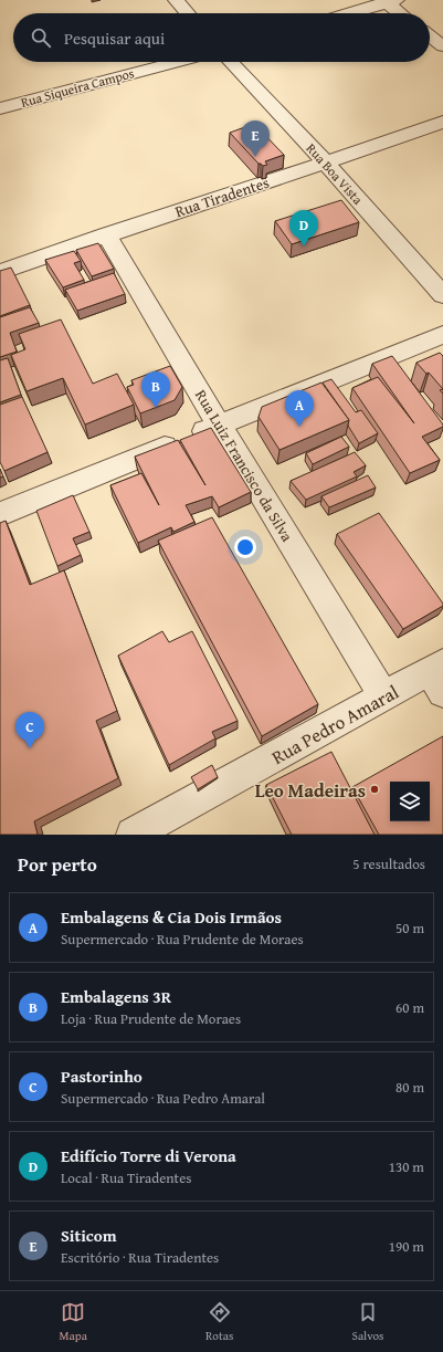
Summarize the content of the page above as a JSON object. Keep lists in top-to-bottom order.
{
  "streets": {
    "street": [
      "Rua Siqueira Campos",
      "Rua Boa Vista",
      "Rua Tiradentes",
      "Rua Luiz Francisco da Silva",
      "Rua Pedro Amaral"
    ]
  },
  "crossings": [
    ["Rua Boa Vista", "Rua Tiradentes"],
    ["Rua Tiradentes", "Rua Luiz Francisco da Silva"],
    ["Rua Luiz Francisco da Silva", "Rua Pedro Amaral"]
  ],
  "places": ["Leo Madeiras"],
  "page": {
    "search": "Pesquisar aqui",
    "pins": [
      "E",
      "D",
      "B",
      "A",
      "C"
    ],
    "heading": ["Por perto", "5 resultados"],
    "list": [
      {
        "mark": "A",
        "name": "Embalagens & Cia Dois Irmãos",
        "note": "Supermercado · Rua Prudente de Moraes",
        "value": "50 m"
      },
      {
        "mark": "B",
        "name": "Embalagens 3R",
        "note": "Loja · Rua Prudente de Moraes",
        "value": "60 m"
      },
      {
        "mark": "C",
        "name": "Pastorinho",
        "note": "Supermercado · Rua Pedro Amaral",
        "value": "80 m"
      },
      {
        "mark": "D",
        "name": "Edifício Torre di Verona",
        "note": "Local · Rua Tiradentes",
        "value": "130 m"
      },
      {
        "mark": "E",
        "name": "Siticom",
        "note": "Escritório · Rua Tiradentes",
        "value": "190 m"
      }
    ],
    "nav": ["Mapa", "Rotas", "Salvos"]
  }
}
